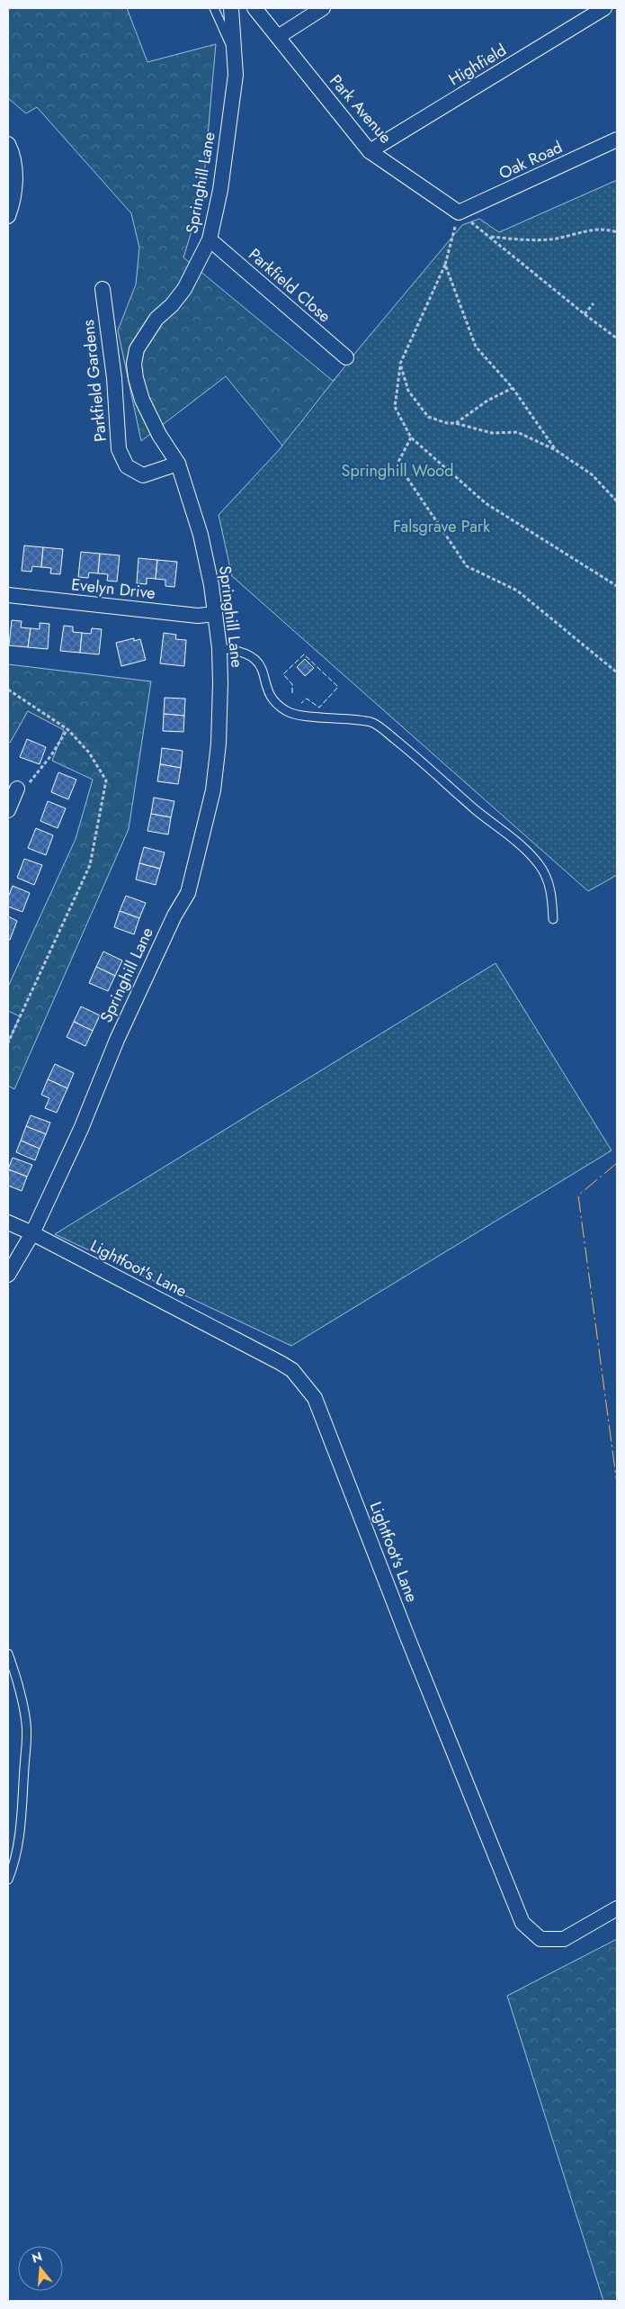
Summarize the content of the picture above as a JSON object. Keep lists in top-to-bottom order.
{
  "streets": {
    "street": [
      "Highfield",
      "Park Avenue",
      "Oak Road",
      "Springhill Lane",
      "Parkfield Close",
      "Parkfield Gardens",
      "Evelyn Drive",
      "Lightfoot's Lane"
    ]
  },
  "crossings": [
    ["Highfield", "Park Avenue"],
    ["Park Avenue", "Oak Road"],
    ["Springhill Lane", "Parkfield Close"],
    ["Springhill Lane", "Parkfield Gardens"],
    ["Springhill Lane", "Evelyn Drive"],
    ["Springhill Lane", "Lightfoot's Lane"]
  ],
  "parks": ["Springhill Wood", "Falsgrave Park"],
  "north": "top"
}
